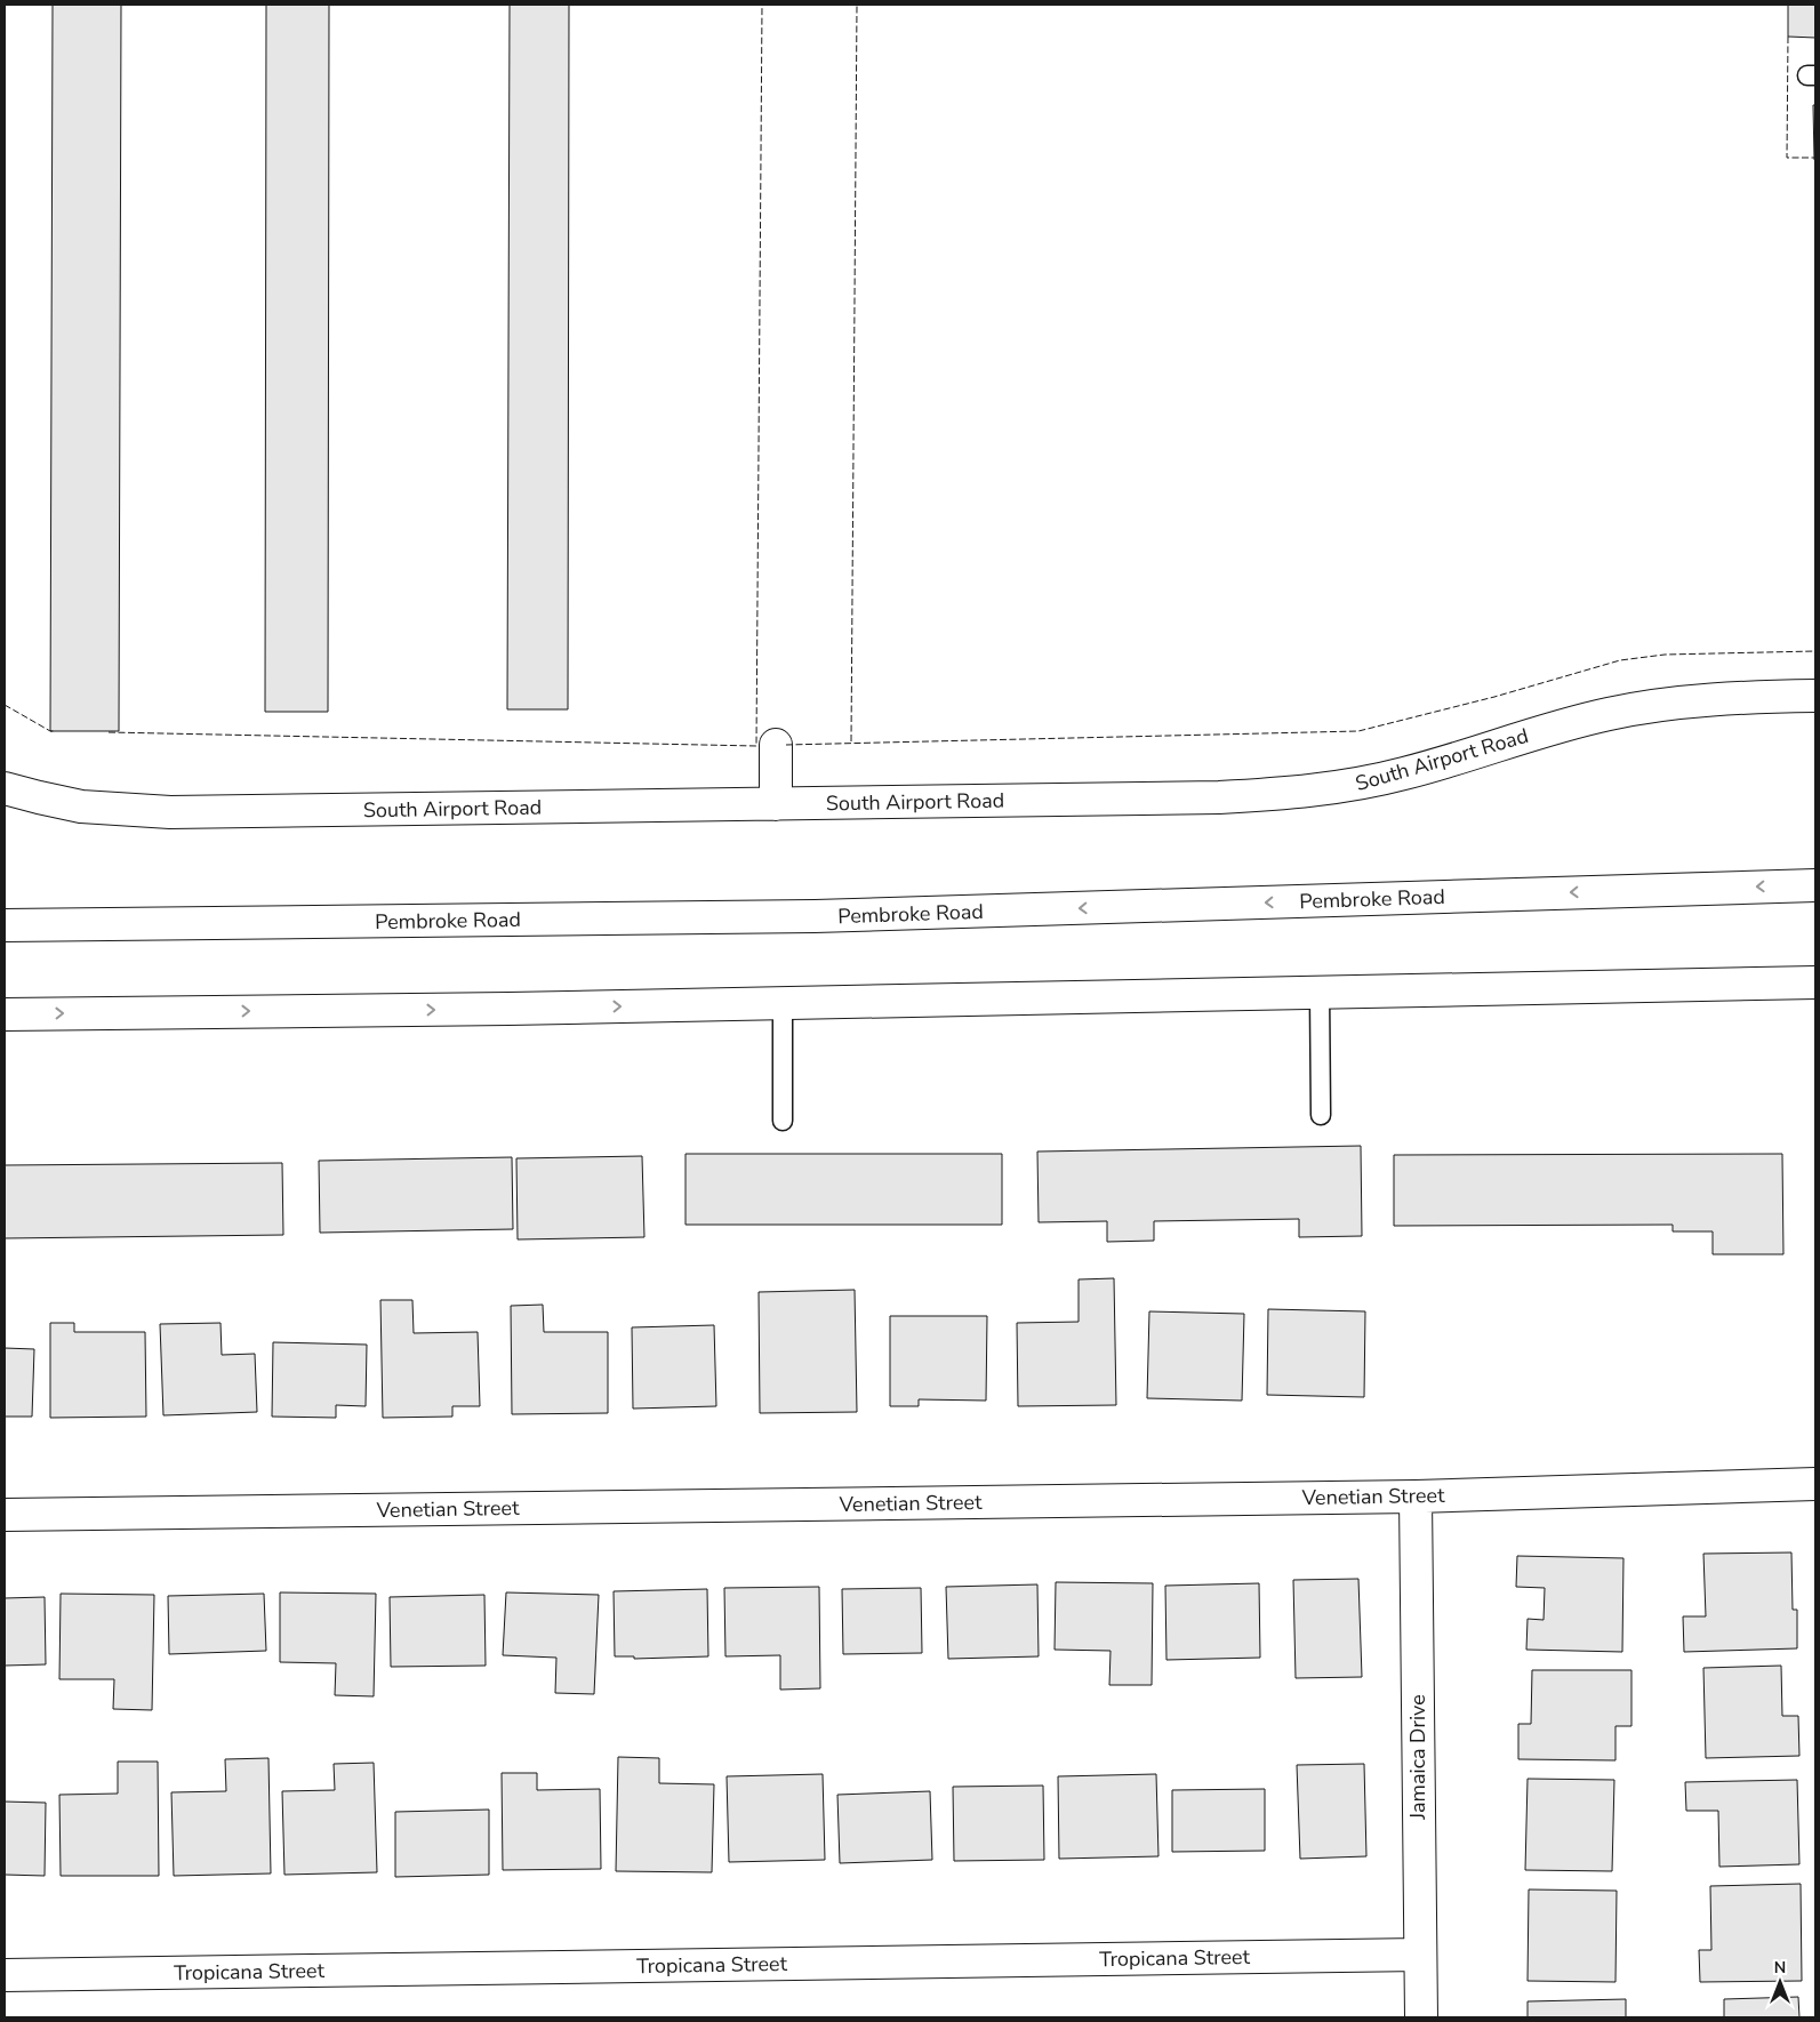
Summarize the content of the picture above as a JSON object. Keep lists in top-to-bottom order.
{
  "streets": {
    "street": [
      "South Airport Road",
      "Pembroke Road",
      "Venetian Street",
      "Jamaica Drive",
      "Tropicana Street"
    ]
  },
  "crossings": [
    ["Venetian Street", "Jamaica Drive"],
    ["Jamaica Drive", "Tropicana Street"]
  ],
  "north": "top"
}
